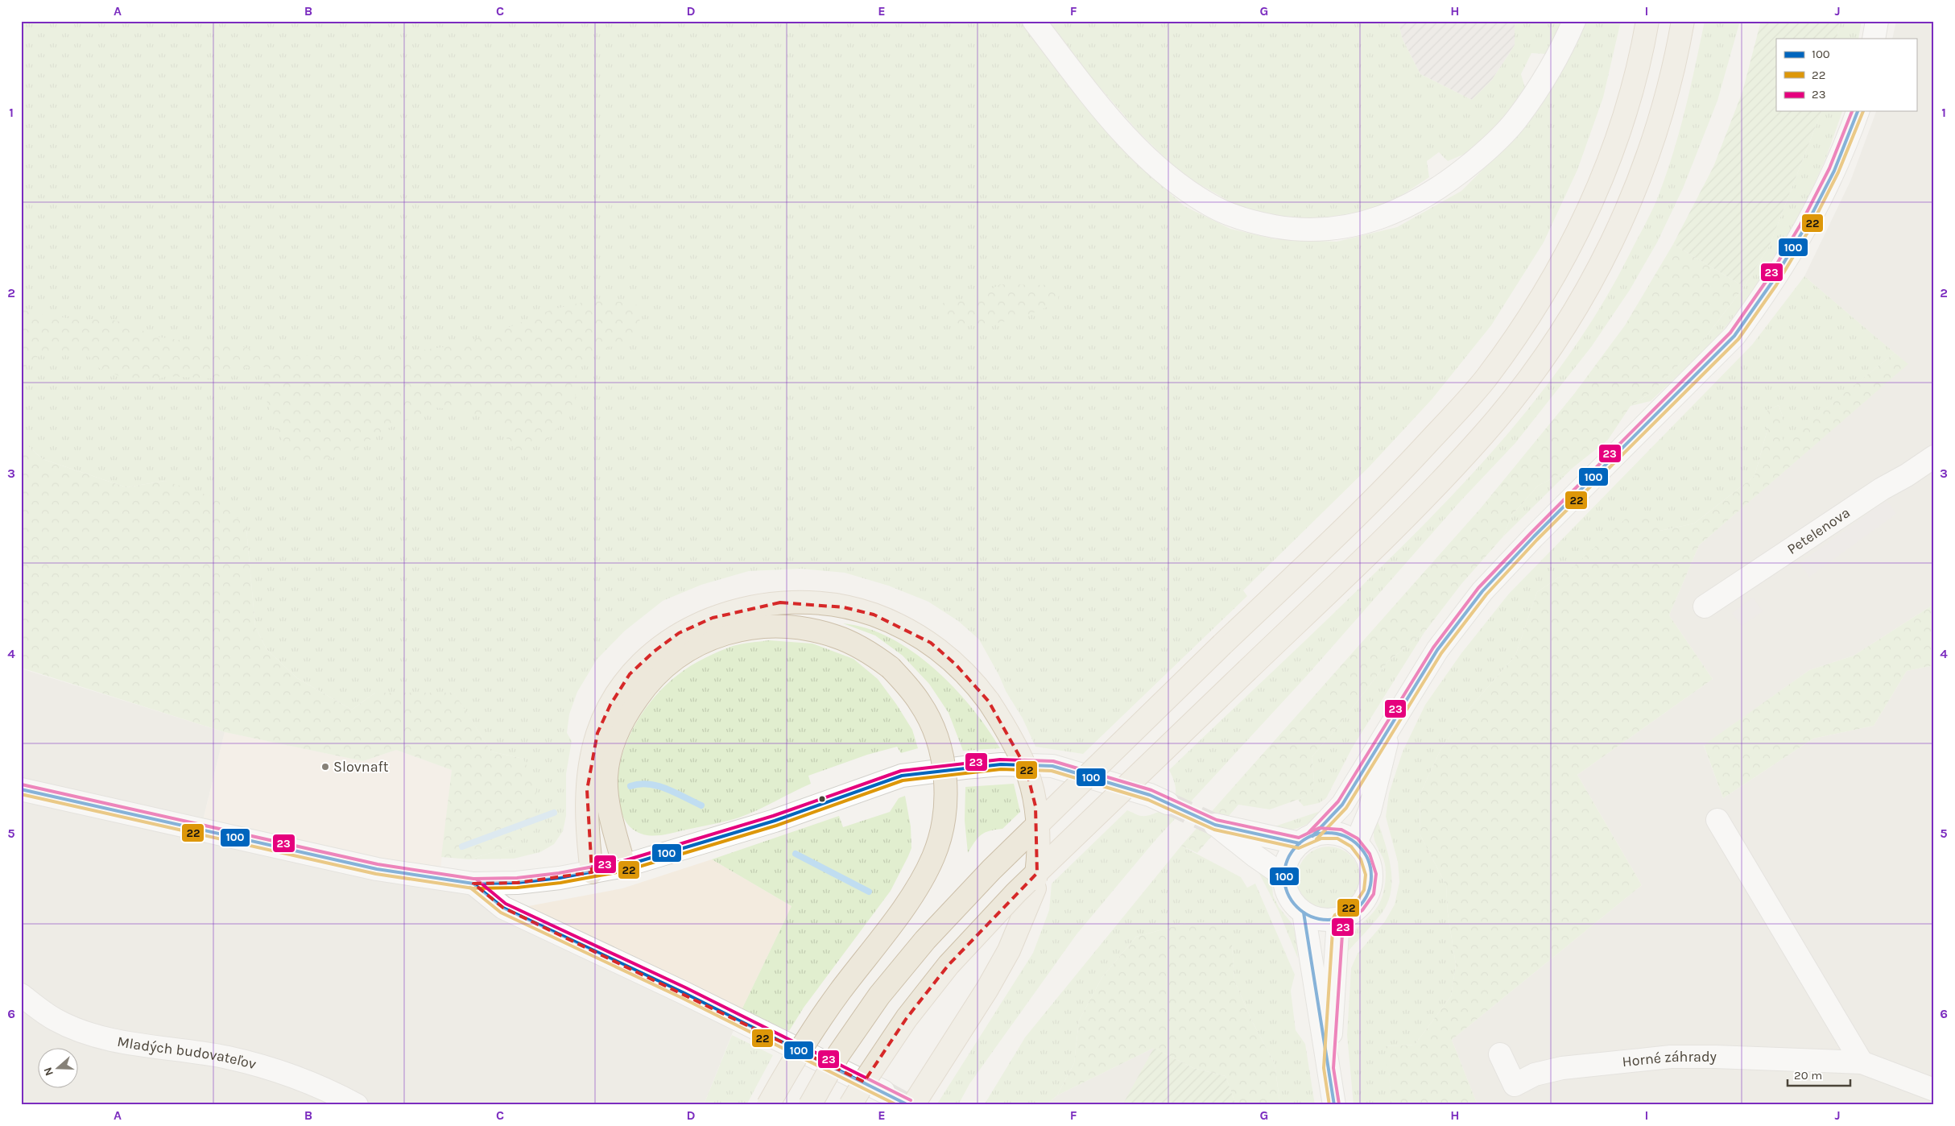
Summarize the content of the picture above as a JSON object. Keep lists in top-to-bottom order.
{
  "streets": {
    "street": ["Petelenova", "Mladých budovateľov", "Horné záhrady"]
  },
  "places": ["Slovnaft"],
  "lines": ["transit line 100", "transit line 22", "transit line 23"],
  "legend": ["100", "22", "23"],
  "scale_bar": "20 m",
  "north": "left",
  "grid": {
    "columns": [
      "A",
      "B",
      "C",
      "D",
      "E",
      "F",
      "G",
      "H",
      "I",
      "J"
    ],
    "rows": [
      "1",
      "2",
      "3",
      "4",
      "5",
      "6"
    ]
  }
}
